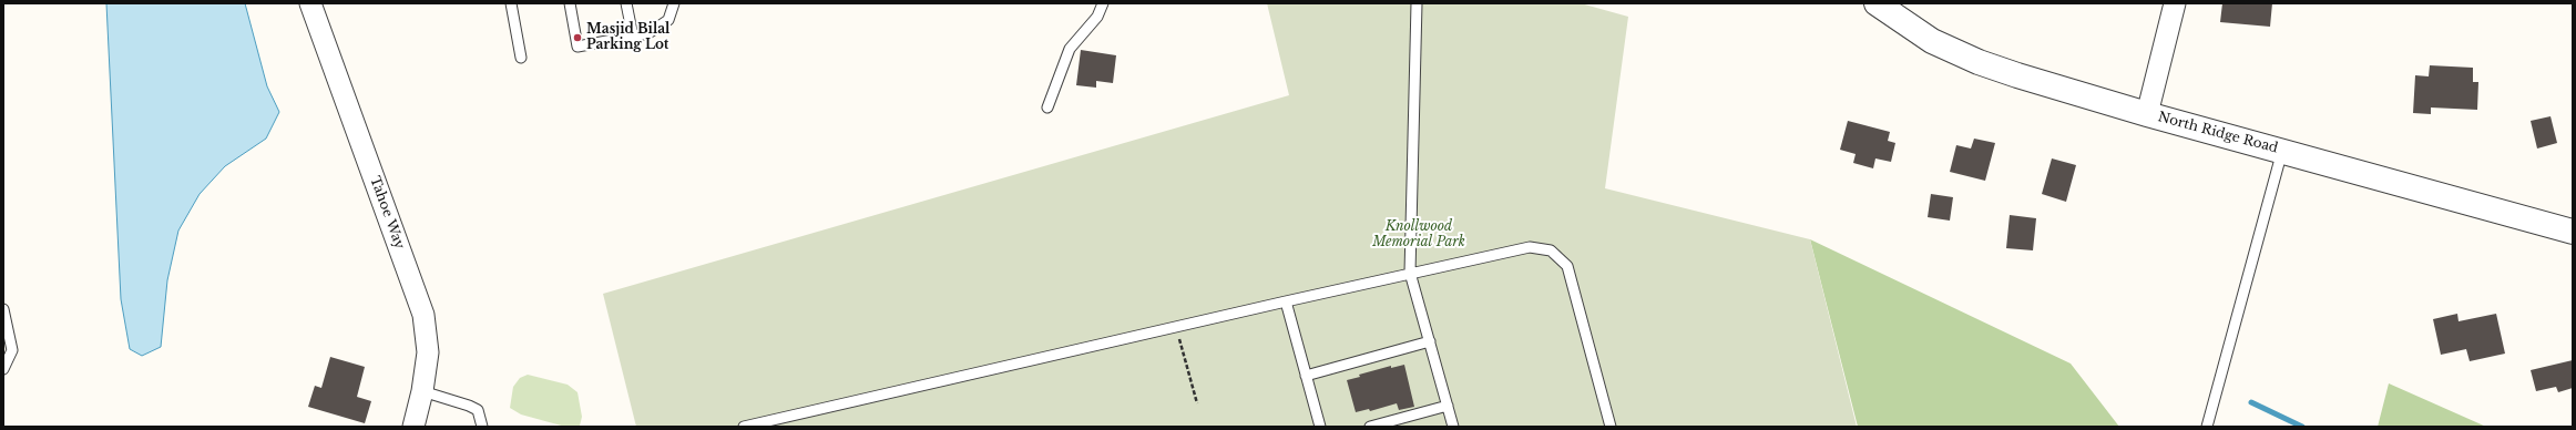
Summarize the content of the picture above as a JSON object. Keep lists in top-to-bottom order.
{
  "streets": {
    "street": ["North Ridge Road", "Tahoe Way"]
  },
  "parks": ["Knollwood Memorial Park"],
  "places": ["Masjid Bilal Parking Lot"]
}
